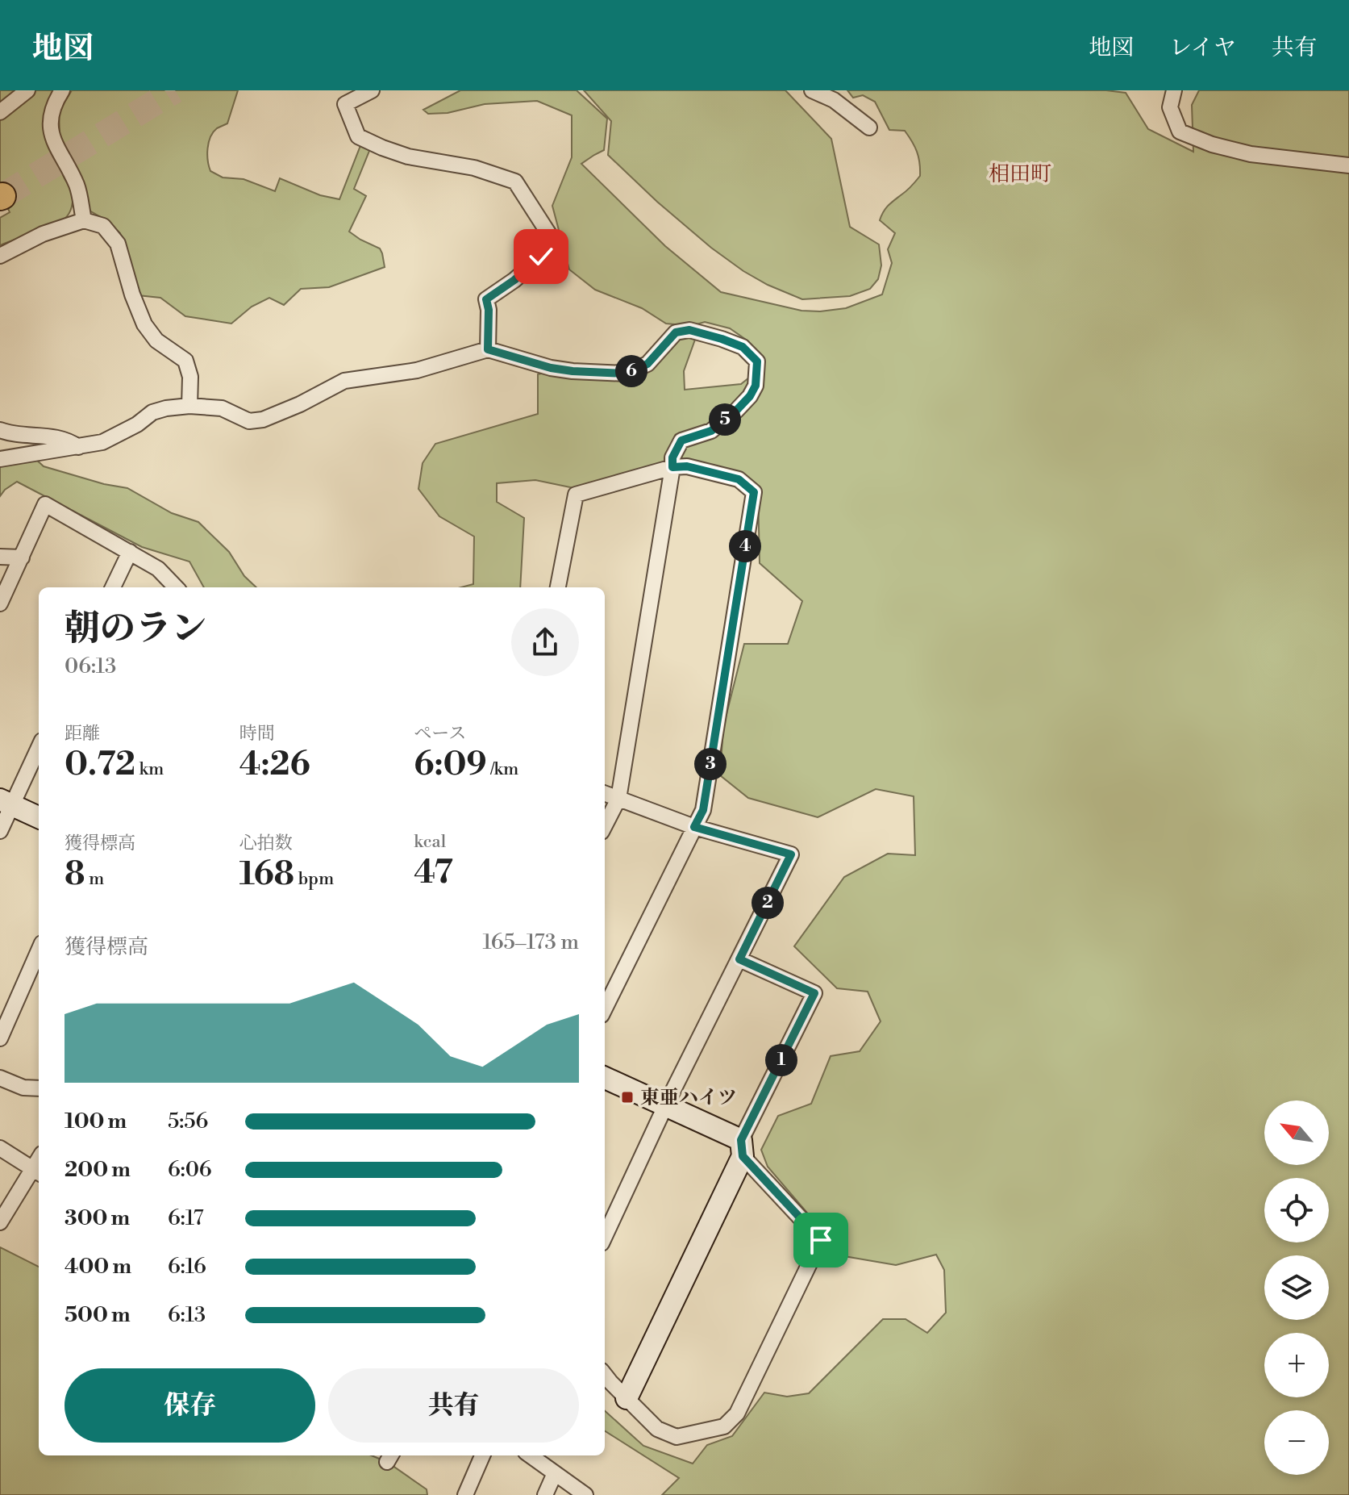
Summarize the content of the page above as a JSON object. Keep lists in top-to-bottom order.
{
  "districts": ["相田町"],
  "places": {
    "transit": ["東亜ハイツ"]
  },
  "north": "top left",
  "page": {
    "header": "地図",
    "nav": ["地図", "レイヤ", "共有"],
    "pins": [
      "6",
      "5",
      "4",
      "3",
      "2",
      "1"
    ],
    "heading": ["朝のラン", "06:13"],
    "stats": [
      ["距離", "0.72 km"],
      ["時間", "4:26"],
      ["ペース", "6:09 /km"],
      ["獲得標高", "8 m"],
      ["心拍数", "168 bpm"],
      ["kcal", "47"]
    ],
    "chart": ["獲得標高", "165–173 m"],
    "list": [
      {
        "name": "100 m",
        "note": "5:56"
      },
      {
        "name": "200 m",
        "note": "6:06"
      },
      {
        "name": "300 m",
        "note": "6:17"
      },
      {
        "name": "400 m",
        "note": "6:16"
      },
      {
        "name": "500 m",
        "note": "6:13"
      }
    ],
    "map_buttons": ["+", "−"],
    "buttons": ["保存", "共有"]
  }
}
